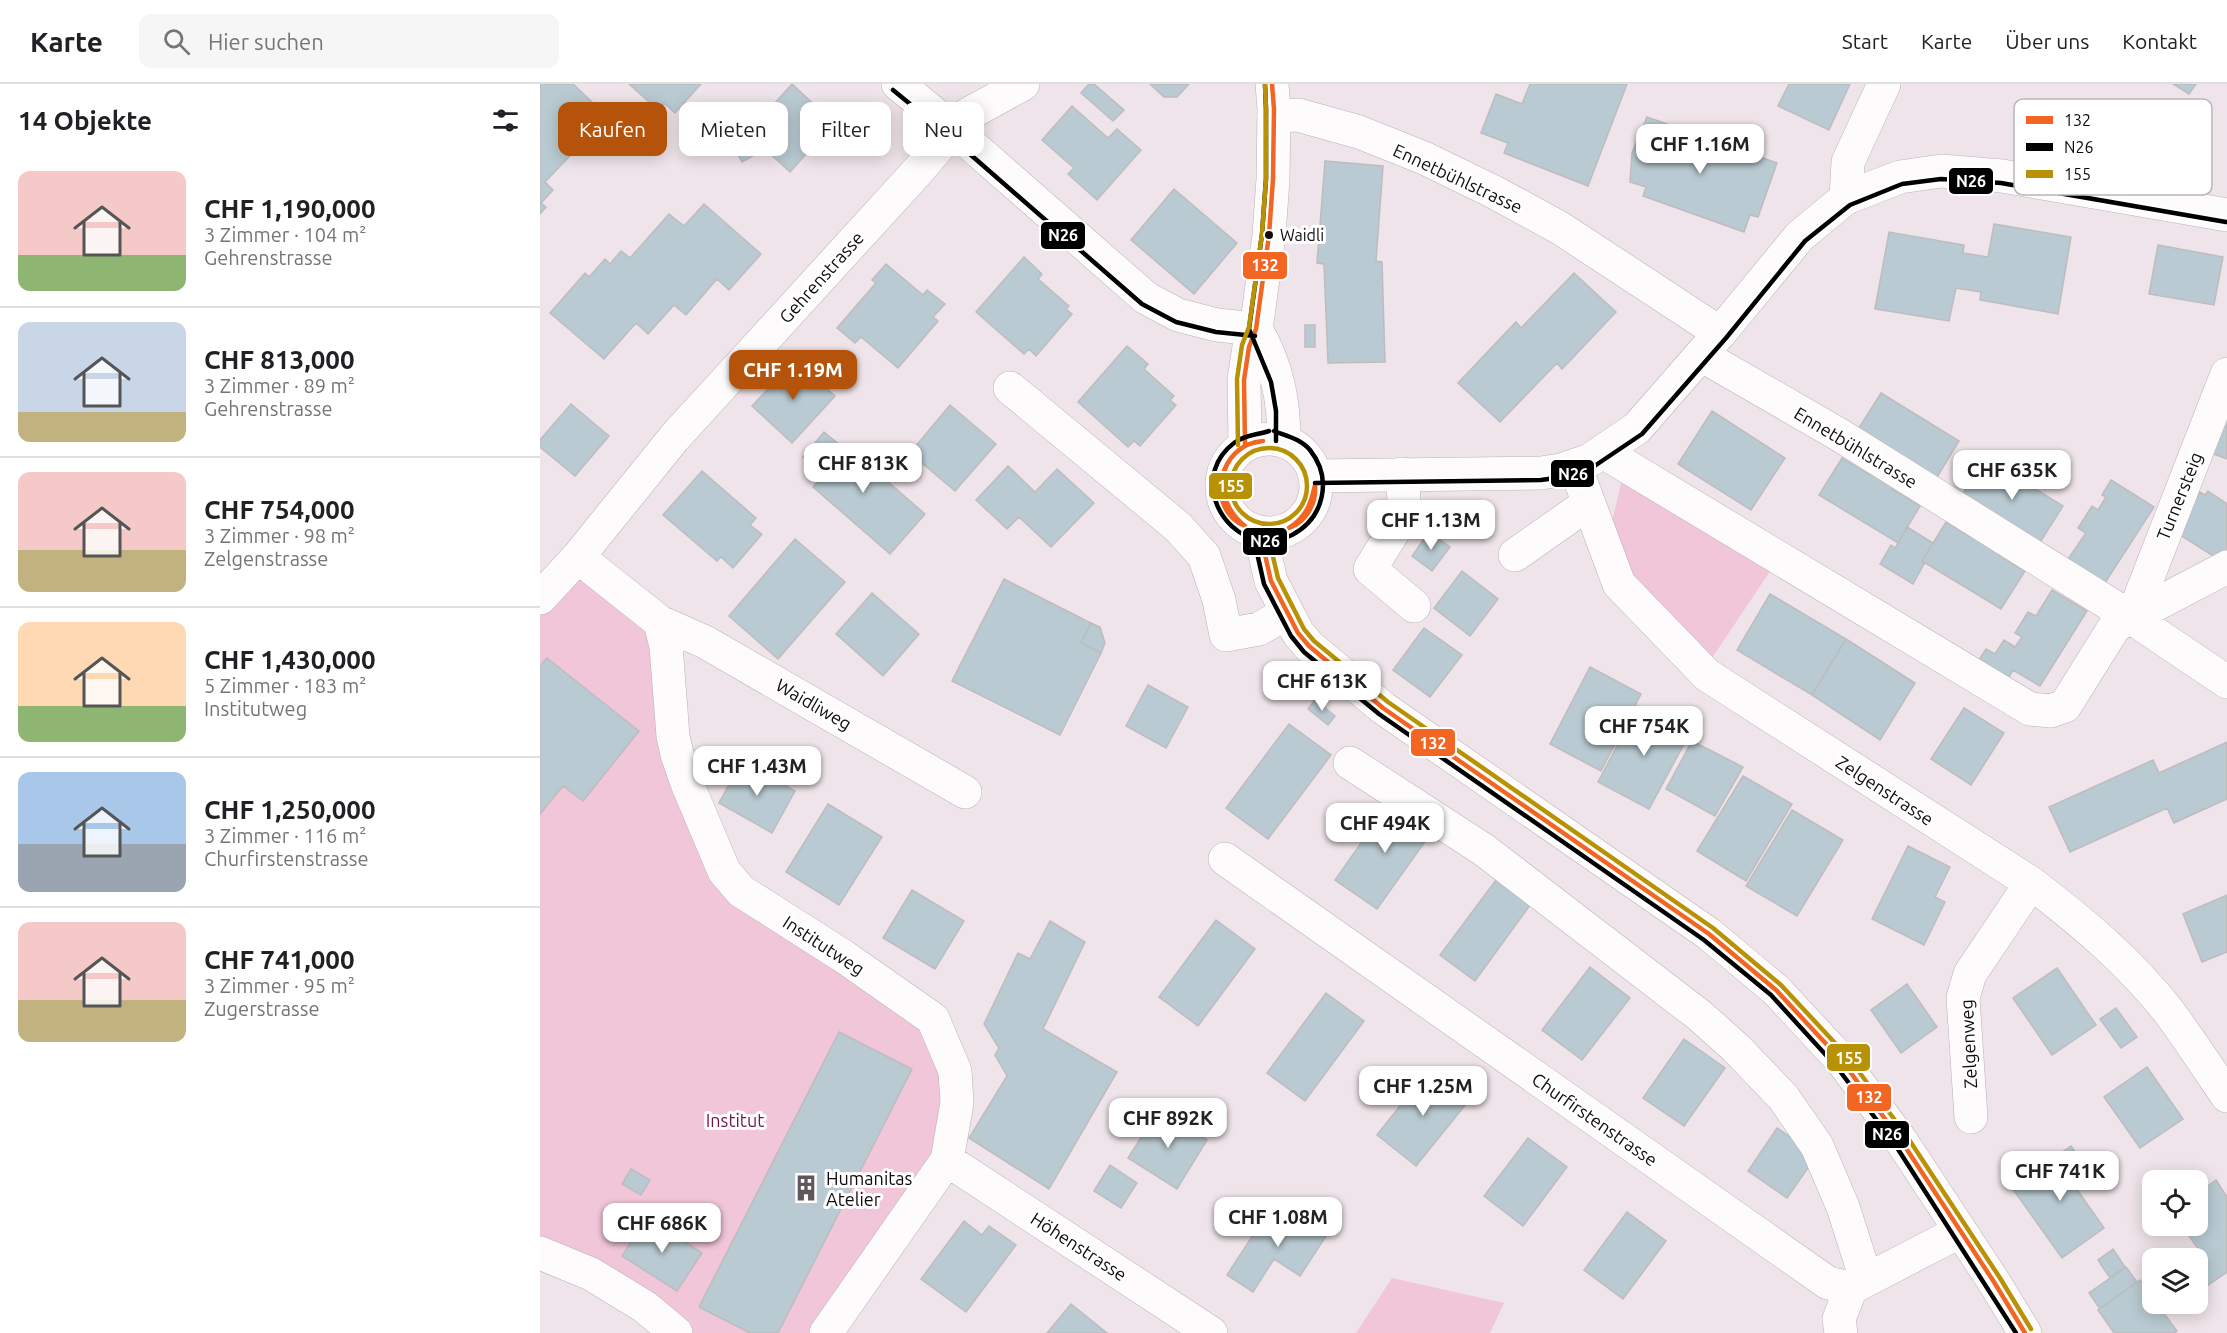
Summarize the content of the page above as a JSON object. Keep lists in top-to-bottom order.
{
  "streets": {
    "street": [
      "Ennetbühlstrasse",
      "Gehrenstrasse",
      "Turnersteig",
      "Waidliweg",
      "Zelgenstrasse",
      "Institutweg",
      "Zelgenweg",
      "Churfirstenstrasse",
      "Höhenstrasse"
    ]
  },
  "crossings": [
    ["Ennetbühlstrasse", "Turnersteig"],
    ["Waidliweg", "Institutweg"],
    ["Zelgenstrasse", "Zelgenweg"],
    ["Institutweg", "Höhenstrasse"]
  ],
  "parks": ["Institut"],
  "places": {
    "other": ["Waidli"],
    "building": ["Humanitas Atelier"]
  },
  "lines": ["transit line 132", "transit line N26", "transit line 155"],
  "legend": ["132", "N26", "155"],
  "page": {
    "header": "Karte",
    "search": "Hier suchen",
    "nav": [
      "Start",
      "Karte",
      "Über uns",
      "Kontakt"
    ],
    "heading": "14 Objekte",
    "chip": [
      "Kaufen",
      "Mieten",
      "Filter",
      "Neu"
    ],
    "price": [
      "CHF 1.16M",
      "CHF 1.19M",
      "CHF 813K",
      "CHF 635K",
      "CHF 1.13M",
      "CHF 613K",
      "CHF 754K",
      "CHF 1.43M",
      "CHF 494K",
      "CHF 1.25M",
      "CHF 892K",
      "CHF 741K",
      "CHF 1.08M",
      "CHF 686K"
    ],
    "list": [
      {
        "name": "CHF 1,190,000",
        "note": "3 Zimmer · 104 m² · Gehrenstrasse"
      },
      {
        "name": "CHF 813,000",
        "note": "3 Zimmer · 89 m² · Gehrenstrasse"
      },
      {
        "name": "CHF 754,000",
        "note": "3 Zimmer · 98 m² · Zelgenstrasse"
      },
      {
        "name": "CHF 1,430,000",
        "note": "5 Zimmer · 183 m² · Institutweg"
      },
      {
        "name": "CHF 1,250,000",
        "note": "3 Zimmer · 116 m² · Churfirstenstrasse"
      },
      {
        "name": "CHF 741,000",
        "note": "3 Zimmer · 95 m² · Zugerstrasse"
      }
    ]
  }
}
